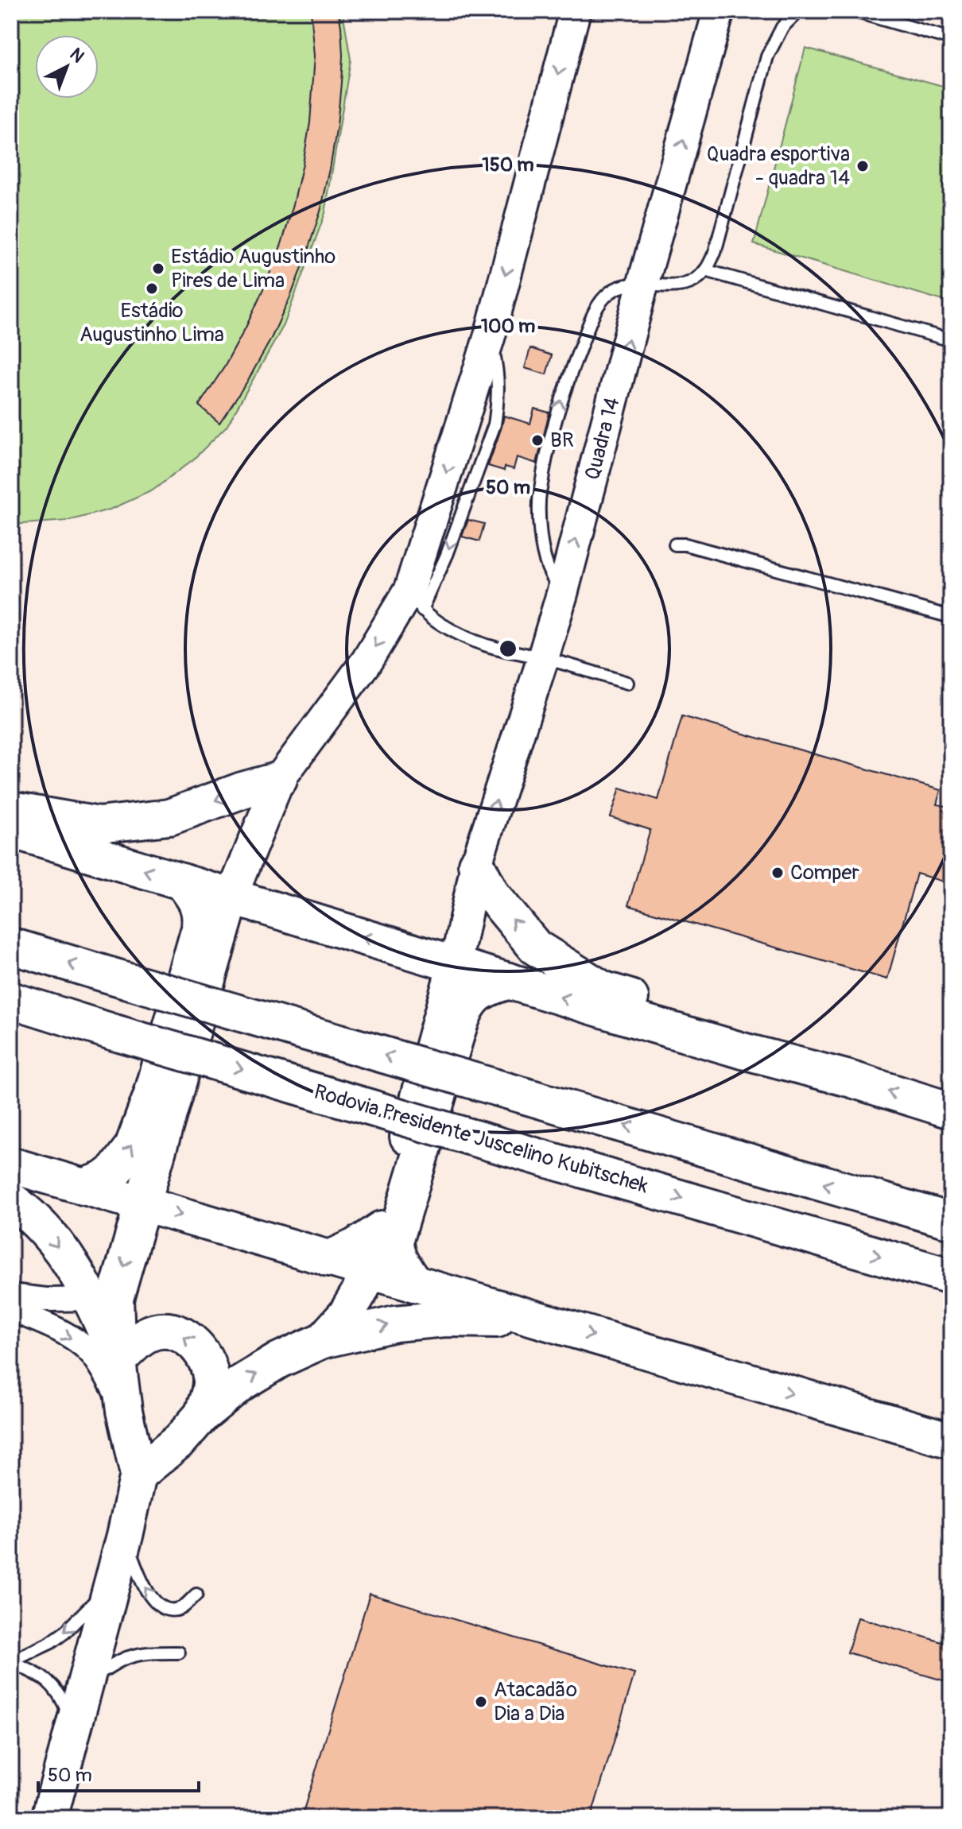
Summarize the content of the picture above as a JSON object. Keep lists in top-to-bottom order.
{
  "streets": {
    "main road": ["Quadra 14", "Rodovia Presidente Juscelino Kubitschek"]
  },
  "places": [
    "Quadra esportiva - quadra 14",
    "Estádio Augustinho Pires de Lima",
    "Estádio Augustinho Lima",
    "BR",
    "Comper",
    "Atacadão Dia a Dia"
  ],
  "scale_bar": "50 m",
  "north": "top right",
  "rings": ["150 m", "100 m", "50 m"]
}
